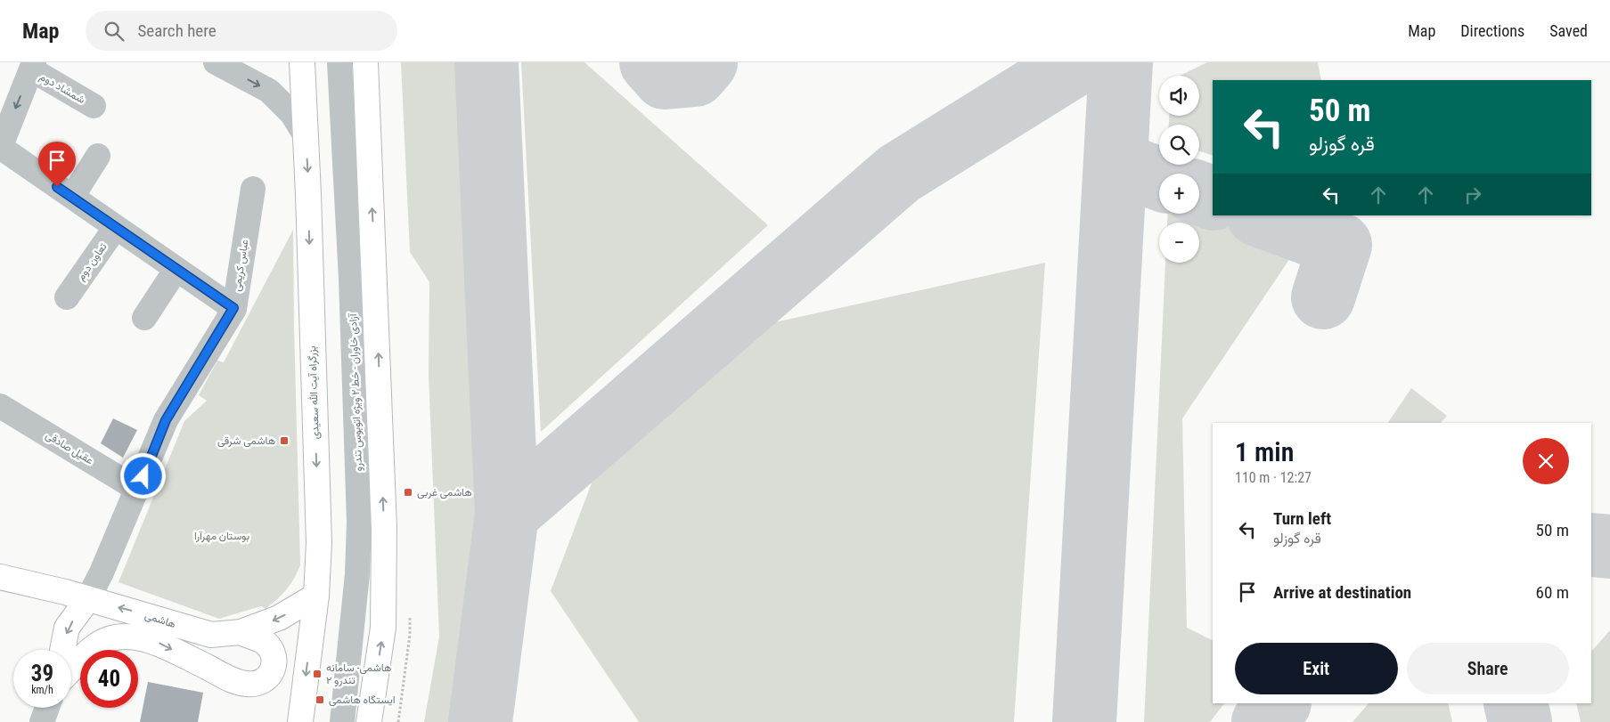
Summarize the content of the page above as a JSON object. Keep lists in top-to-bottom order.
{
  "streets": {
    "main road": ["بزرگراه آیت الله سعیدی", "هاشمی"],
    "street": [
      "شمشاد دوم",
      "تعاون دوم",
      "عباس کریمی",
      "آزادی خاوران - خط ۲ ویژه اتوبوس تندرو",
      "عقیل صادقی"
    ]
  },
  "crossings": [
    ["عباس کریمی", "عقیل صادقی"],
    ["عباس کریمی", "هاشمی"],
    ["بزرگراه آیت الله سعیدی", "هاشمی"]
  ],
  "one_way": ["هاشمی"],
  "parks": ["بوستان مهرآرا"],
  "places": {
    "transit": [
      "هاشمی شرقی",
      "هاشمی غربی",
      "هاشمی- سامانه ۲ تندرو",
      "ایستگاه هاشمی"
    ]
  },
  "page": {
    "header": "Map",
    "search": "Search here",
    "nav": ["Map", "Directions", "Saved"],
    "map_buttons": ["+", "−"],
    "turn": ["50 m", "قره گوزلو"],
    "heading": ["1 min", "110 m · 12:27"],
    "list": [
      {
        "name": "Turn left",
        "note": "قره گوزلو",
        "value": "50 m"
      },
      {
        "name": "Arrive at destination",
        "value": "60 m"
      }
    ],
    "buttons": ["Exit", "Share"],
    "speed": "39 km/h",
    "limit": "40"
  }
}
